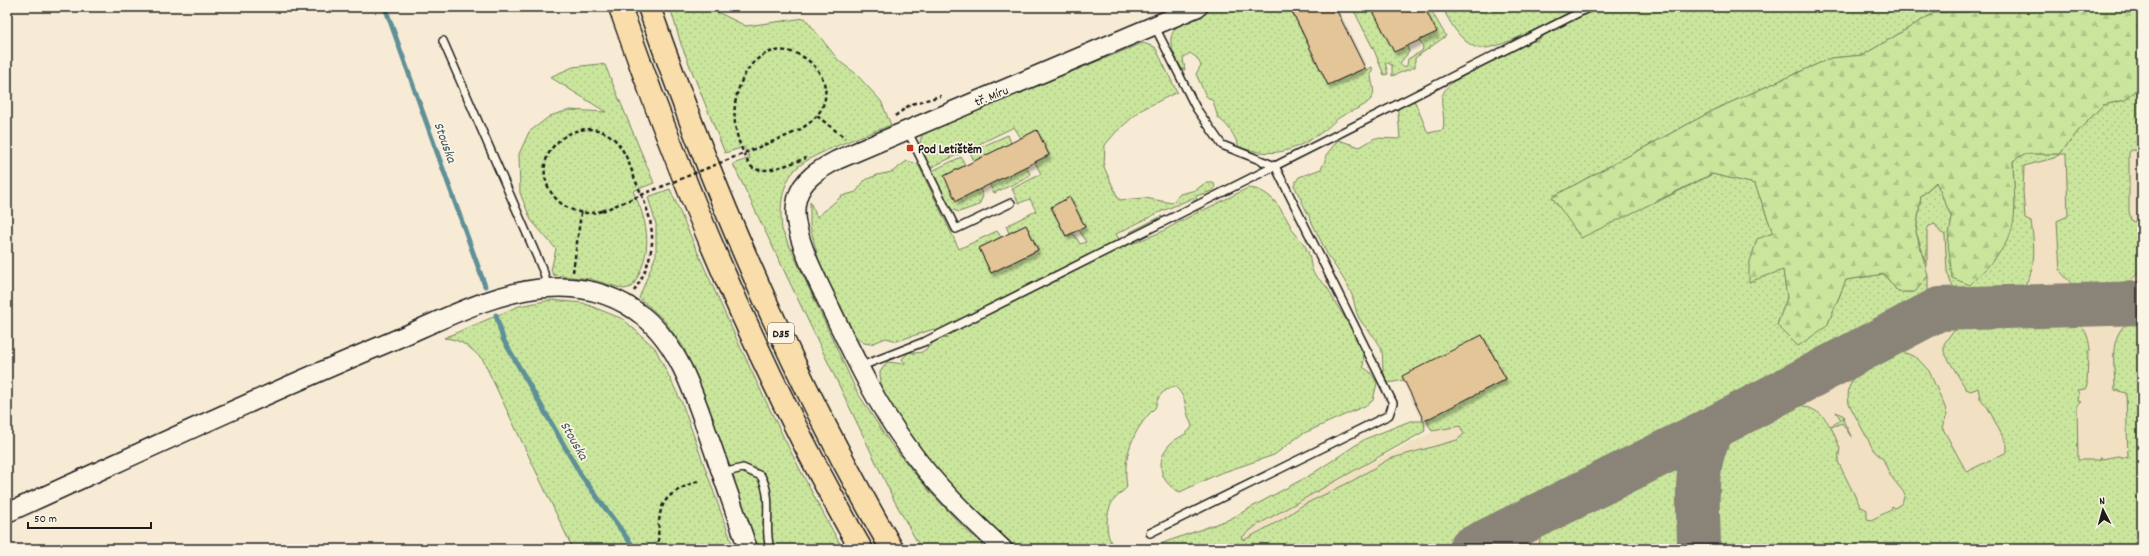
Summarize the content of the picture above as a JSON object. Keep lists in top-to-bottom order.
{
  "streets": {
    "highway": ["D35"],
    "main road": ["tř. Míru"]
  },
  "water": ["Stouska"],
  "places": {
    "transit": ["Pod Letištěm"]
  },
  "scale_bar": "50 m",
  "north": "top"
}
